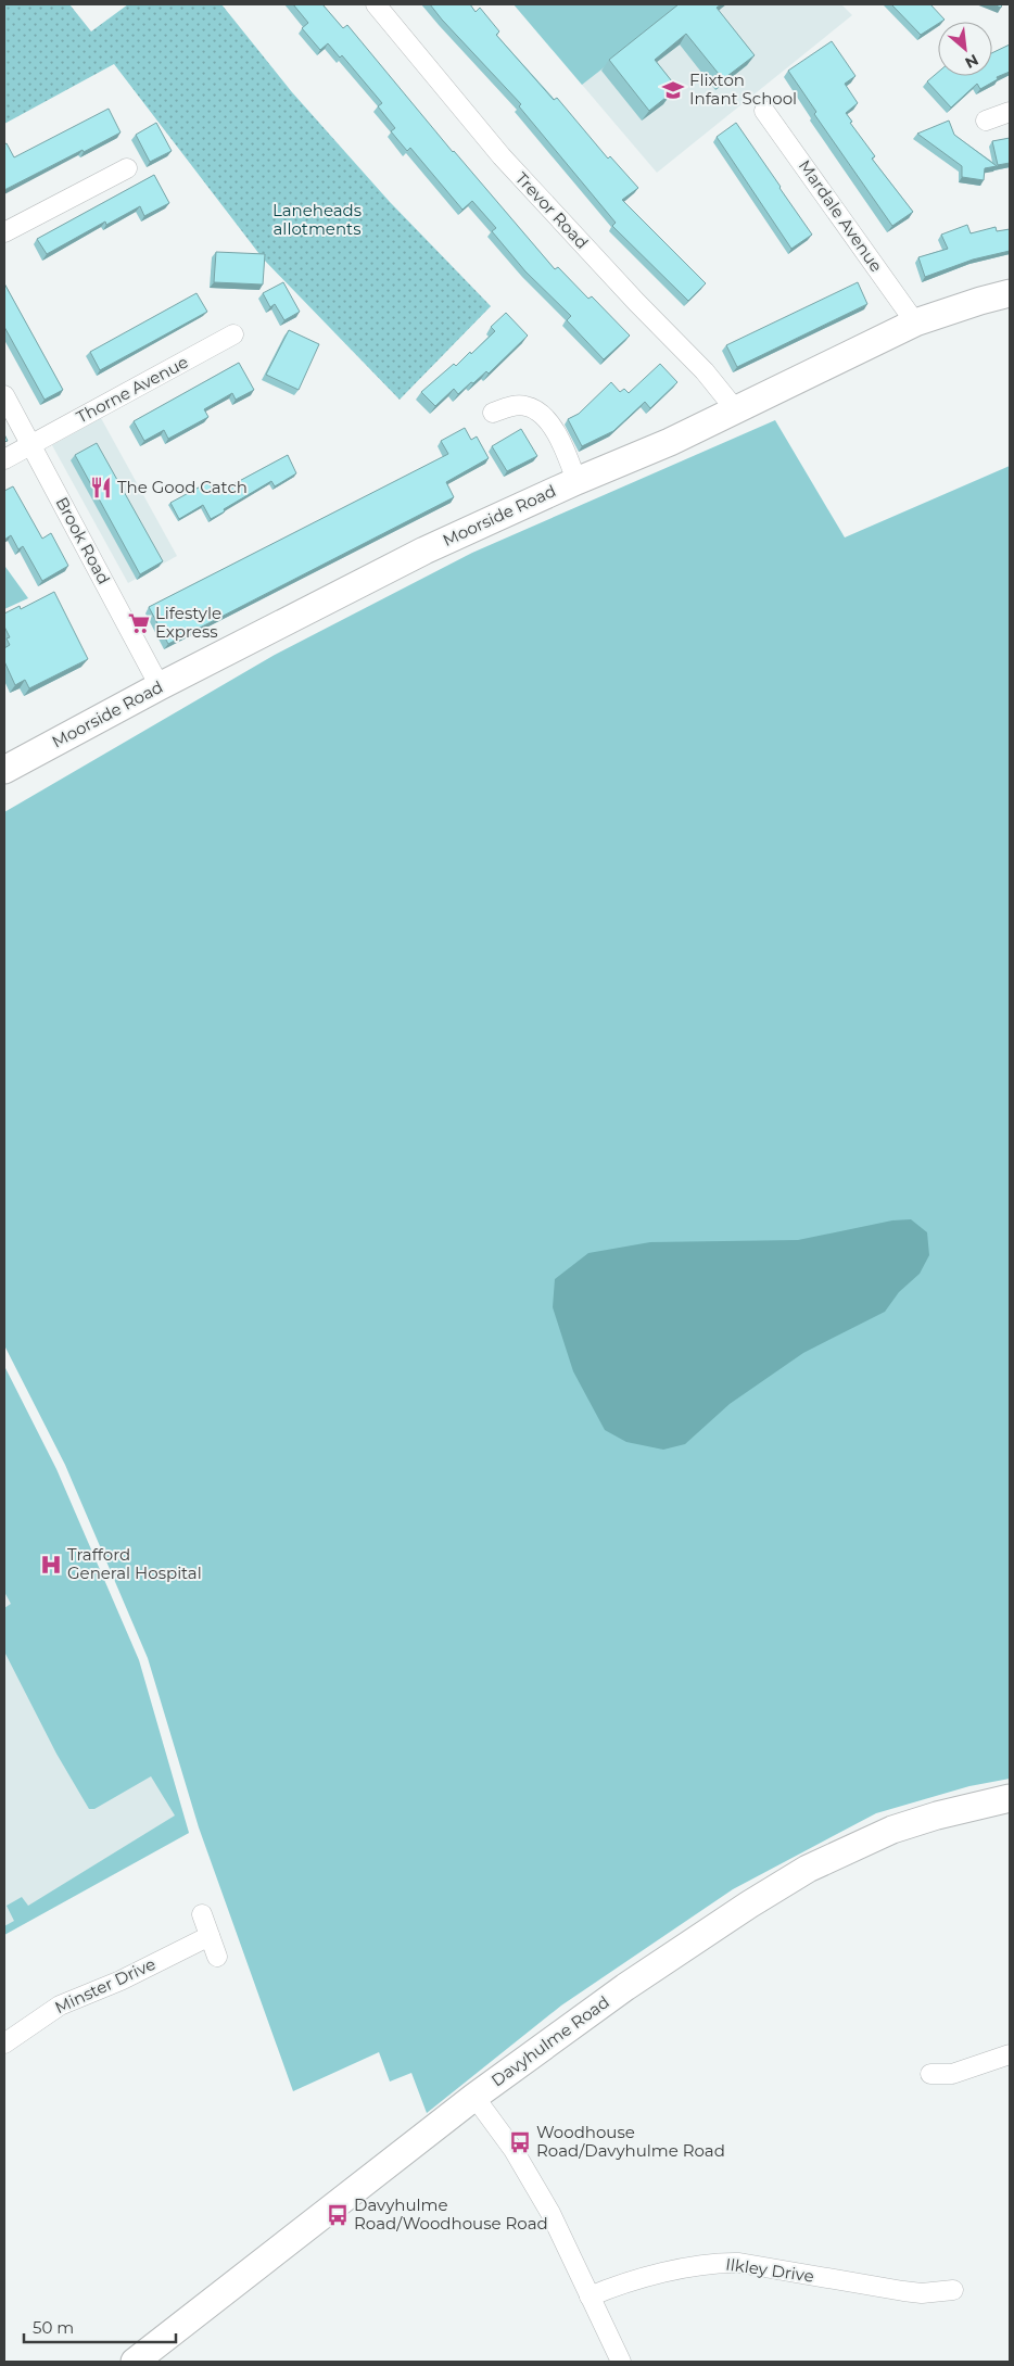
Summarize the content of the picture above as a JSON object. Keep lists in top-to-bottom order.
{
  "streets": {
    "street": [
      "Trevor Road",
      "Mardale Avenue",
      "Thorne Avenue",
      "Moorside Road",
      "Brook Road",
      "Minster Drive",
      "Davyhulme Road",
      "Ilkley Drive"
    ]
  },
  "crossings": [
    ["Trevor Road", "Moorside Road"],
    ["Mardale Avenue", "Moorside Road"],
    ["Thorne Avenue", "Brook Road"],
    ["Moorside Road", "Brook Road"]
  ],
  "parks": ["Laneheads allotments"],
  "places": {
    "school or university": ["Flixton Infant School"],
    "restaurant": ["The Good Catch"],
    "supermarket": ["Lifestyle Express"],
    "hospital": ["Trafford General Hospital"],
    "bus stop": ["Woodhouse Road/Davyhulme Road", "Davyhulme Road/Woodhouse Road"]
  },
  "scale_bar": "50 m",
  "north": "bottom right"
}
